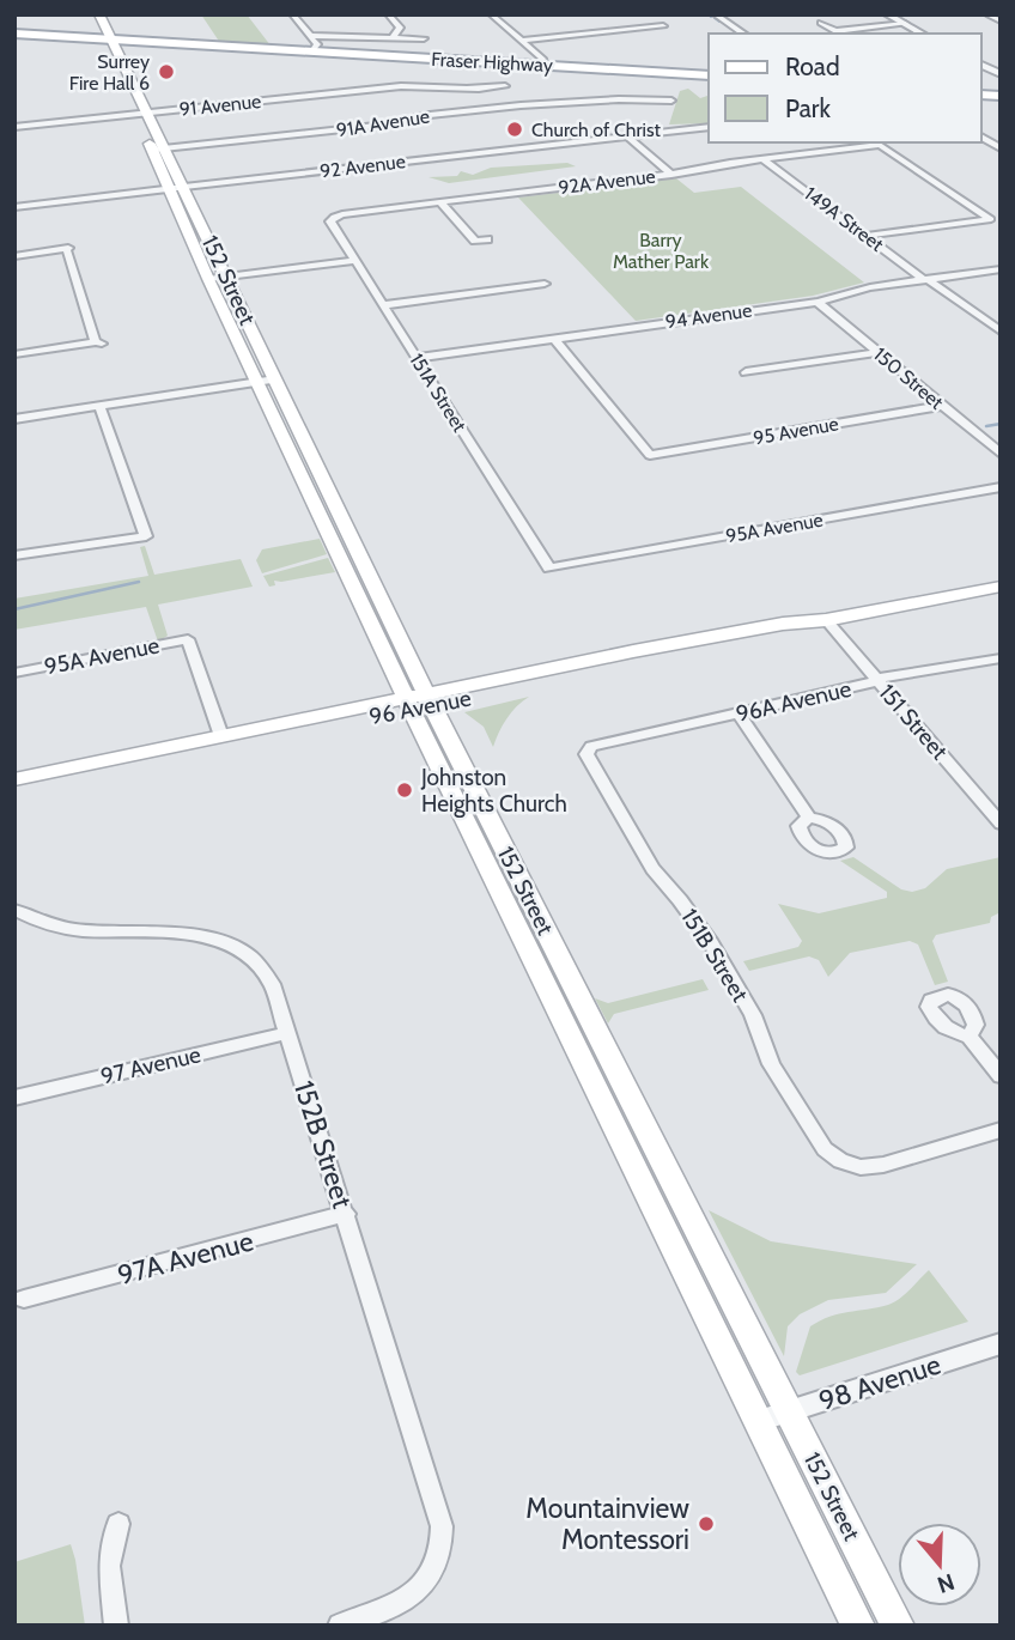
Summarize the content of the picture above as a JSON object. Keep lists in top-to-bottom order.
{
  "streets": {
    "main road": ["Fraser Highway", "152 Street", "96 Avenue"],
    "street": [
      "91 Avenue",
      "91A Avenue",
      "92 Avenue",
      "92A Avenue",
      "149A Street",
      "94 Avenue",
      "150 Street",
      "151A Street",
      "95 Avenue",
      "95A Avenue",
      "96A Avenue",
      "151 Street",
      "151B Street",
      "97 Avenue",
      "152B Street",
      "97A Avenue",
      "98 Avenue"
    ]
  },
  "crossings": [
    ["Fraser Highway", "152 Street"],
    ["91 Avenue", "152 Street"],
    ["91A Avenue", "152 Street"],
    ["92 Avenue", "152 Street"],
    ["92A Avenue", "149A Street"],
    ["92A Avenue", "151A Street"],
    ["149A Street", "94 Avenue"],
    ["152 Street", "96 Avenue"],
    ["152 Street", "98 Avenue"],
    ["94 Avenue", "150 Street"],
    ["94 Avenue", "151A Street"],
    ["94 Avenue", "95 Avenue"],
    ["150 Street", "95 Avenue"],
    ["151A Street", "95A Avenue"],
    ["95A Avenue", "96 Avenue"],
    ["96A Avenue", "151 Street"],
    ["96A Avenue", "151B Street"],
    ["96 Avenue", "151 Street"],
    ["97 Avenue", "152B Street"],
    ["152B Street", "97A Avenue"]
  ],
  "parks": ["Barry Mather Park"],
  "places": [
    "Surrey Fire Hall 6",
    "Church of Christ",
    "Johnston Heights Church",
    "Mountainview Montessori"
  ],
  "legend": ["Road", "Park"],
  "north": "bottom"
}
